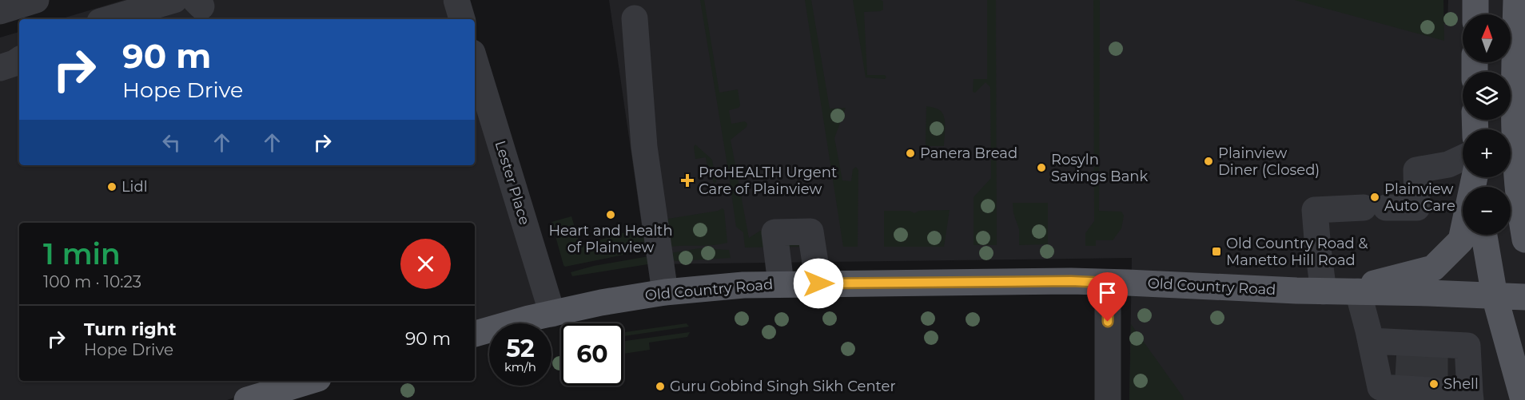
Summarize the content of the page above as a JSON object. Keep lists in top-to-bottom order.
{
  "streets": {
    "main road": ["Old Country Road"],
    "street": ["Lester Place"]
  },
  "crossings": [
    ["Lester Place", "Old Country Road"]
  ],
  "places": {
    "other": [
      "Panera Bread",
      "Plainview Diner (Closed)",
      "Rosyln Savings Bank",
      "Lidl",
      "Plainview Auto Care",
      "Heart and Health of Plainview",
      "Shell",
      "Guru Gobind Singh Sikh Center"
    ],
    "health": ["ProHEALTH Urgent Care of Plainview"],
    "transit": ["Old Country Road & Manetto Hill Road"]
  },
  "north": "top",
  "page": {
    "map_buttons": ["+", "−"],
    "turn": ["90 m", "Hope Drive"],
    "heading": ["1 min", "100 m · 10:23"],
    "list": [
      {
        "name": "Turn right",
        "note": "Hope Drive",
        "value": "90 m"
      }
    ],
    "speed": "52 km/h",
    "limit": "60"
  }
}
